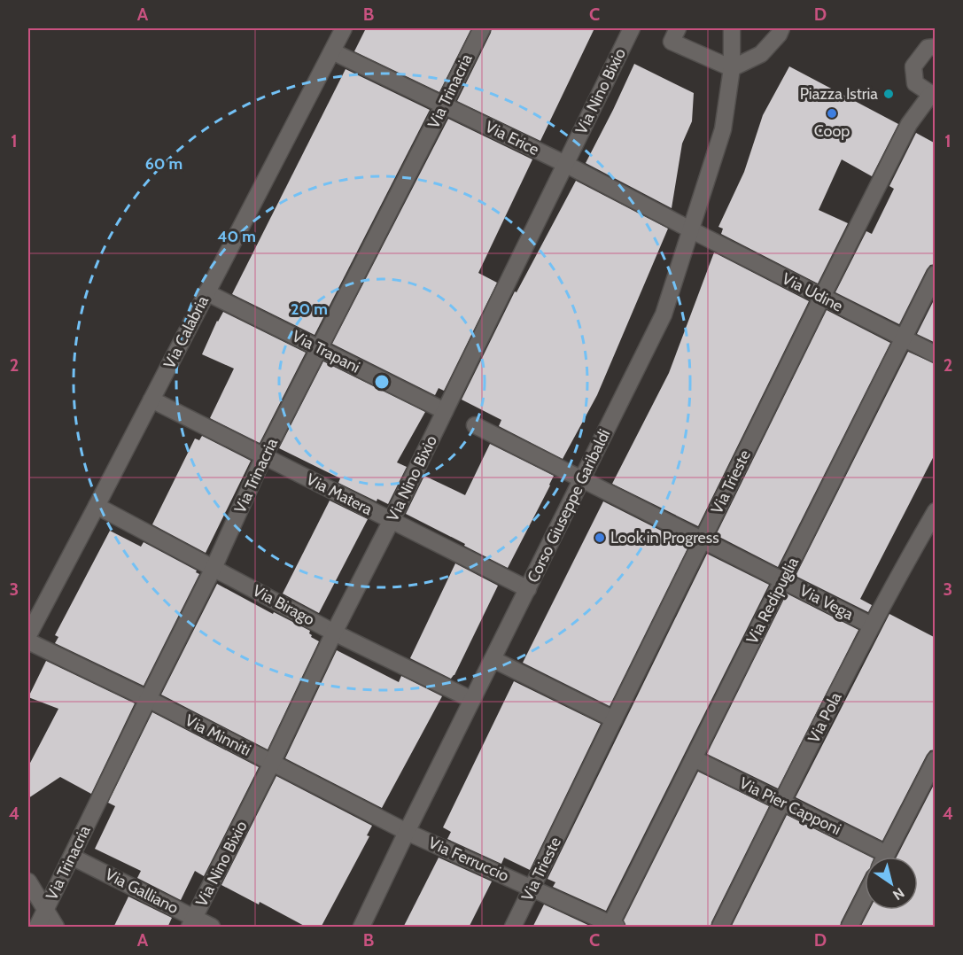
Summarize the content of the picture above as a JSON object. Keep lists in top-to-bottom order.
{
  "streets": {
    "street": [
      "Via Trinacria",
      "Via Nino Bixio",
      "Via Erice",
      "Via Udine",
      "Via Calabria",
      "Via Trapani",
      "Via Trieste",
      "Via Matera",
      "Corso Giuseppe Garibaldi",
      "Via Redipuglia",
      "Via Vega",
      "Via Birago",
      "Via Pola",
      "Via Minniti",
      "Via Pier Capponi",
      "Via Ferruccio",
      "Via Galliano"
    ]
  },
  "crossings": [
    ["Via Trinacria", "Via Erice"],
    ["Via Trinacria", "Via Trapani"],
    ["Via Trinacria", "Via Matera"],
    ["Via Trinacria", "Via Birago"],
    ["Via Trinacria", "Via Minniti"],
    ["Via Trinacria", "Via Galliano"],
    ["Via Nino Bixio", "Via Erice"],
    ["Via Nino Bixio", "Via Trapani"],
    ["Via Nino Bixio", "Via Matera"],
    ["Via Nino Bixio", "Via Birago"],
    ["Via Nino Bixio", "Via Minniti"],
    ["Via Nino Bixio", "Via Galliano"],
    ["Via Erice", "Via Udine"],
    ["Via Erice", "Via Calabria"],
    ["Via Erice", "Corso Giuseppe Garibaldi"],
    ["Via Udine", "Via Trieste"],
    ["Via Udine", "Corso Giuseppe Garibaldi"],
    ["Via Udine", "Via Redipuglia"],
    ["Via Calabria", "Via Trapani"],
    ["Via Calabria", "Via Matera"],
    ["Via Calabria", "Via Birago"],
    ["Via Trieste", "Via Vega"],
    ["Via Trieste", "Via Ferruccio"],
    ["Via Matera", "Corso Giuseppe Garibaldi"],
    ["Corso Giuseppe Garibaldi", "Via Vega"],
    ["Corso Giuseppe Garibaldi", "Via Birago"],
    ["Corso Giuseppe Garibaldi", "Via Minniti"],
    ["Corso Giuseppe Garibaldi", "Via Ferruccio"],
    ["Via Redipuglia", "Via Vega"],
    ["Via Redipuglia", "Via Pier Capponi"],
    ["Via Redipuglia", "Via Ferruccio"],
    ["Via Vega", "Via Pola"],
    ["Via Pola", "Via Pier Capponi"],
    ["Via Minniti", "Via Ferruccio"]
  ],
  "places": ["Piazza Istria", "Coop", "Look in Progress"],
  "north": "bottom right",
  "grid": {
    "columns": [
      "A",
      "B",
      "C",
      "D"
    ],
    "rows": [
      "1",
      "2",
      "3",
      "4"
    ]
  },
  "rings": ["60 m", "40 m", "20 m"]
}
